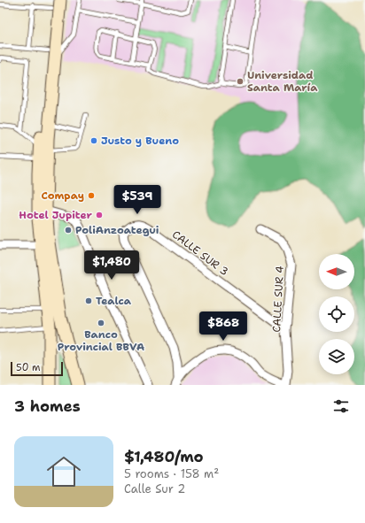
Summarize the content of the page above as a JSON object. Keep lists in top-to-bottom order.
{
  "streets": {
    "street": ["CALLE SUR 3", "CALLE SUR 4"]
  },
  "crossings": [
    ["CALLE SUR 3", "CALLE SUR 4"]
  ],
  "places": [
    "Universidad Santa María",
    "Justo y Bueno",
    "Compay",
    "Hotel Jupiter",
    "PoliAnzoategui",
    "Tealca",
    "Banco Provincial BBVA"
  ],
  "scale_bar": "50 m",
  "north": "left",
  "page": {
    "price": ["$539", "$1,480", "$868"],
    "scale": "50 m",
    "heading": "3 homes",
    "list": [
      {
        "name": "$1,480/mo",
        "note": "5 rooms · 158 m² · Calle Sur 2"
      }
    ]
  }
}
